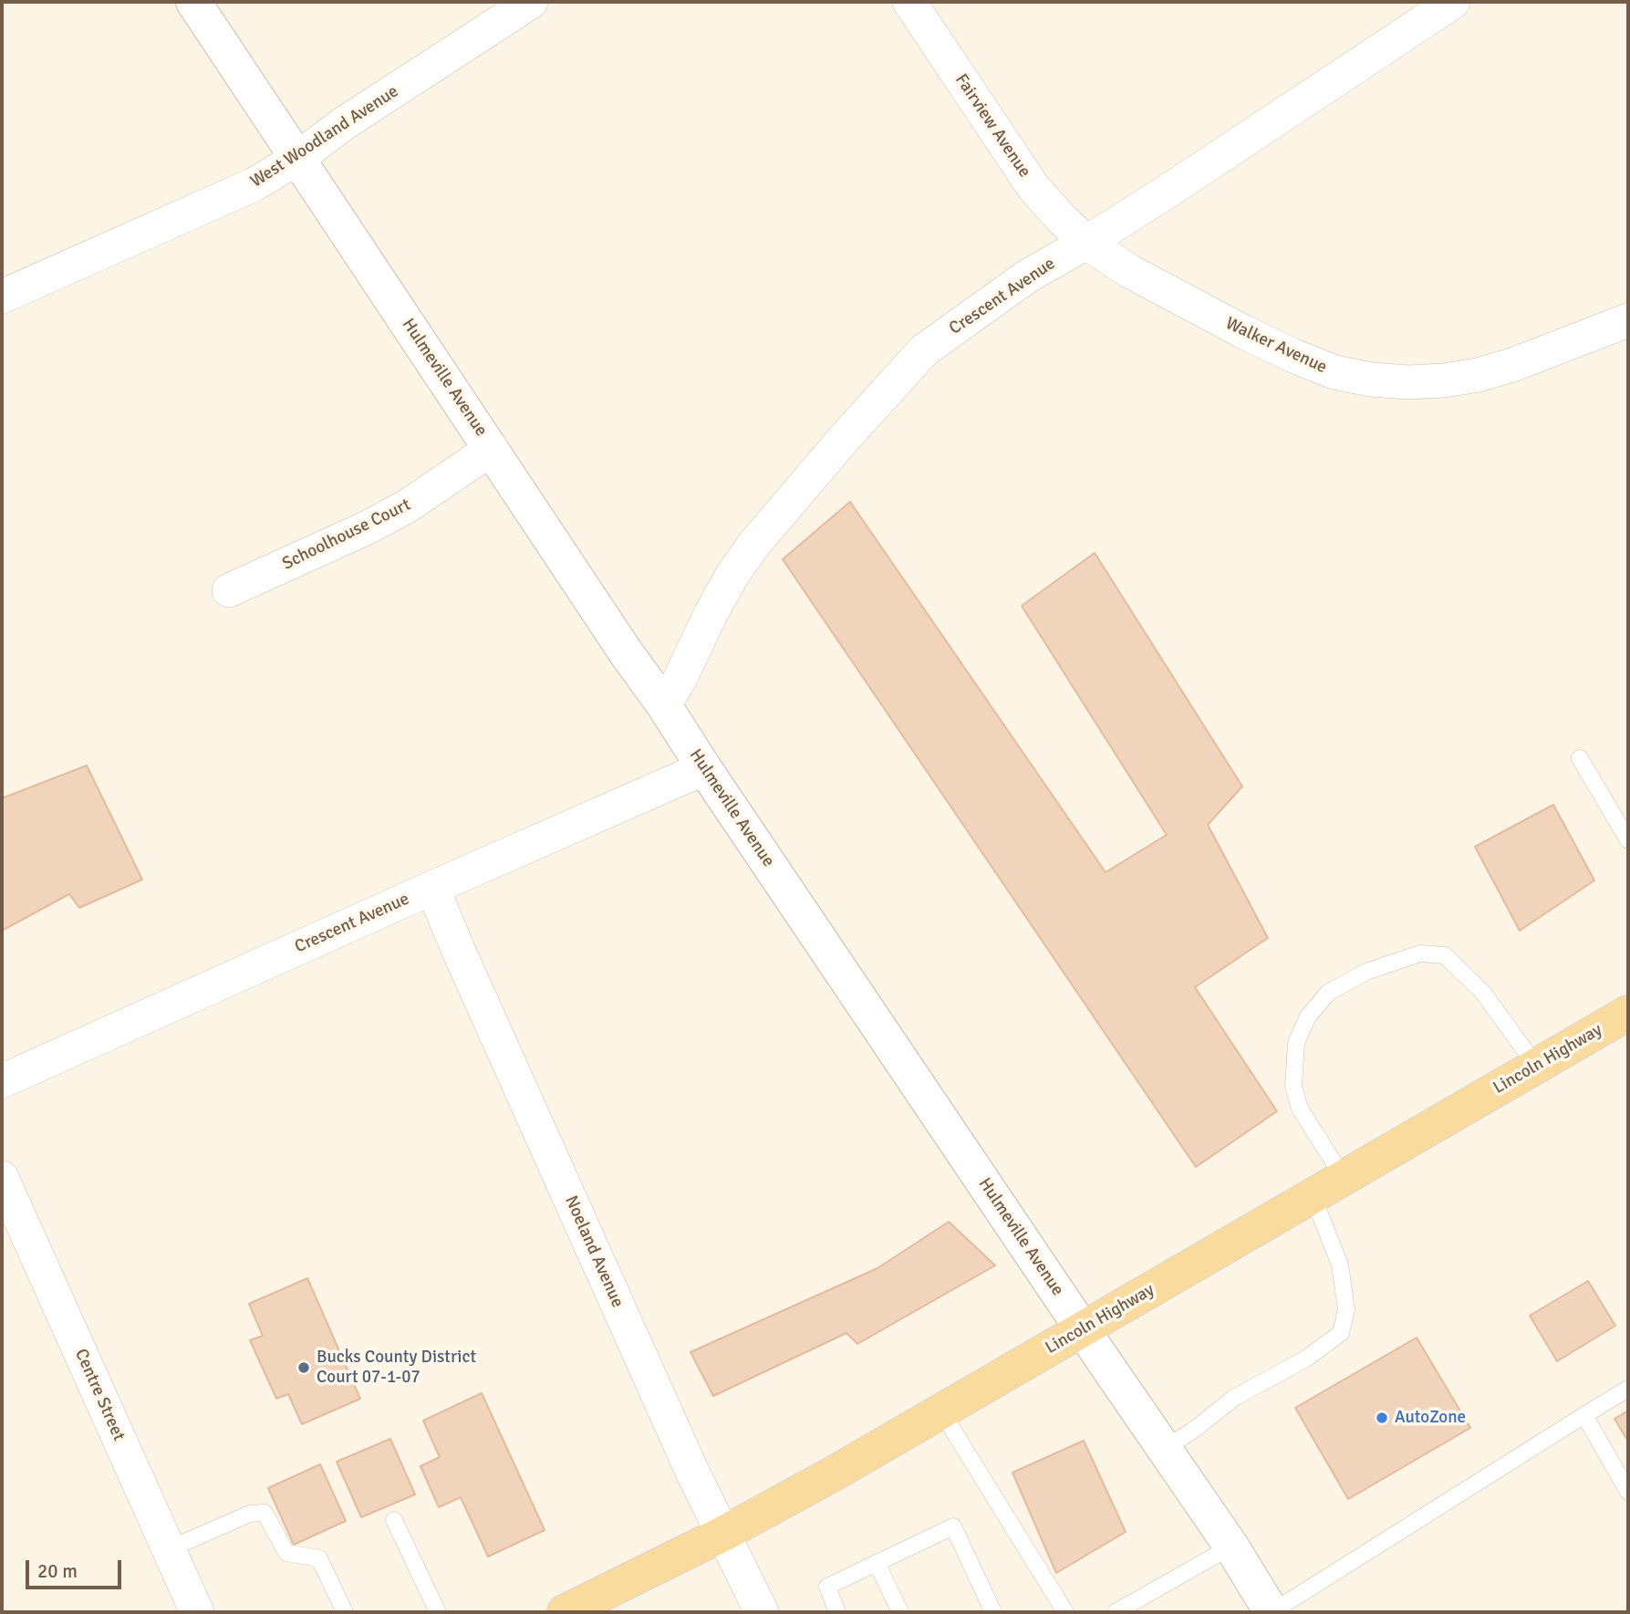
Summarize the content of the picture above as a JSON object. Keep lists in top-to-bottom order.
{
  "streets": {
    "main road": ["Lincoln Highway"],
    "street": [
      "Fairview Avenue",
      "West Woodland Avenue",
      "Crescent Avenue",
      "Walker Avenue",
      "Hulmeville Avenue",
      "Schoolhouse Court",
      "Noeland Avenue",
      "Centre Street"
    ]
  },
  "crossings": [
    ["Fairview Avenue", "Crescent Avenue"],
    ["Fairview Avenue", "Walker Avenue"],
    ["West Woodland Avenue", "Hulmeville Avenue"],
    ["Crescent Avenue", "Walker Avenue"],
    ["Crescent Avenue", "Hulmeville Avenue"],
    ["Crescent Avenue", "Noeland Avenue"],
    ["Hulmeville Avenue", "Schoolhouse Court"],
    ["Hulmeville Avenue", "Lincoln Highway"],
    ["Lincoln Highway", "Noeland Avenue"]
  ],
  "places": ["Bucks County District Court 07-1-07", "AutoZone"],
  "scale_bar": "20 m"
}
